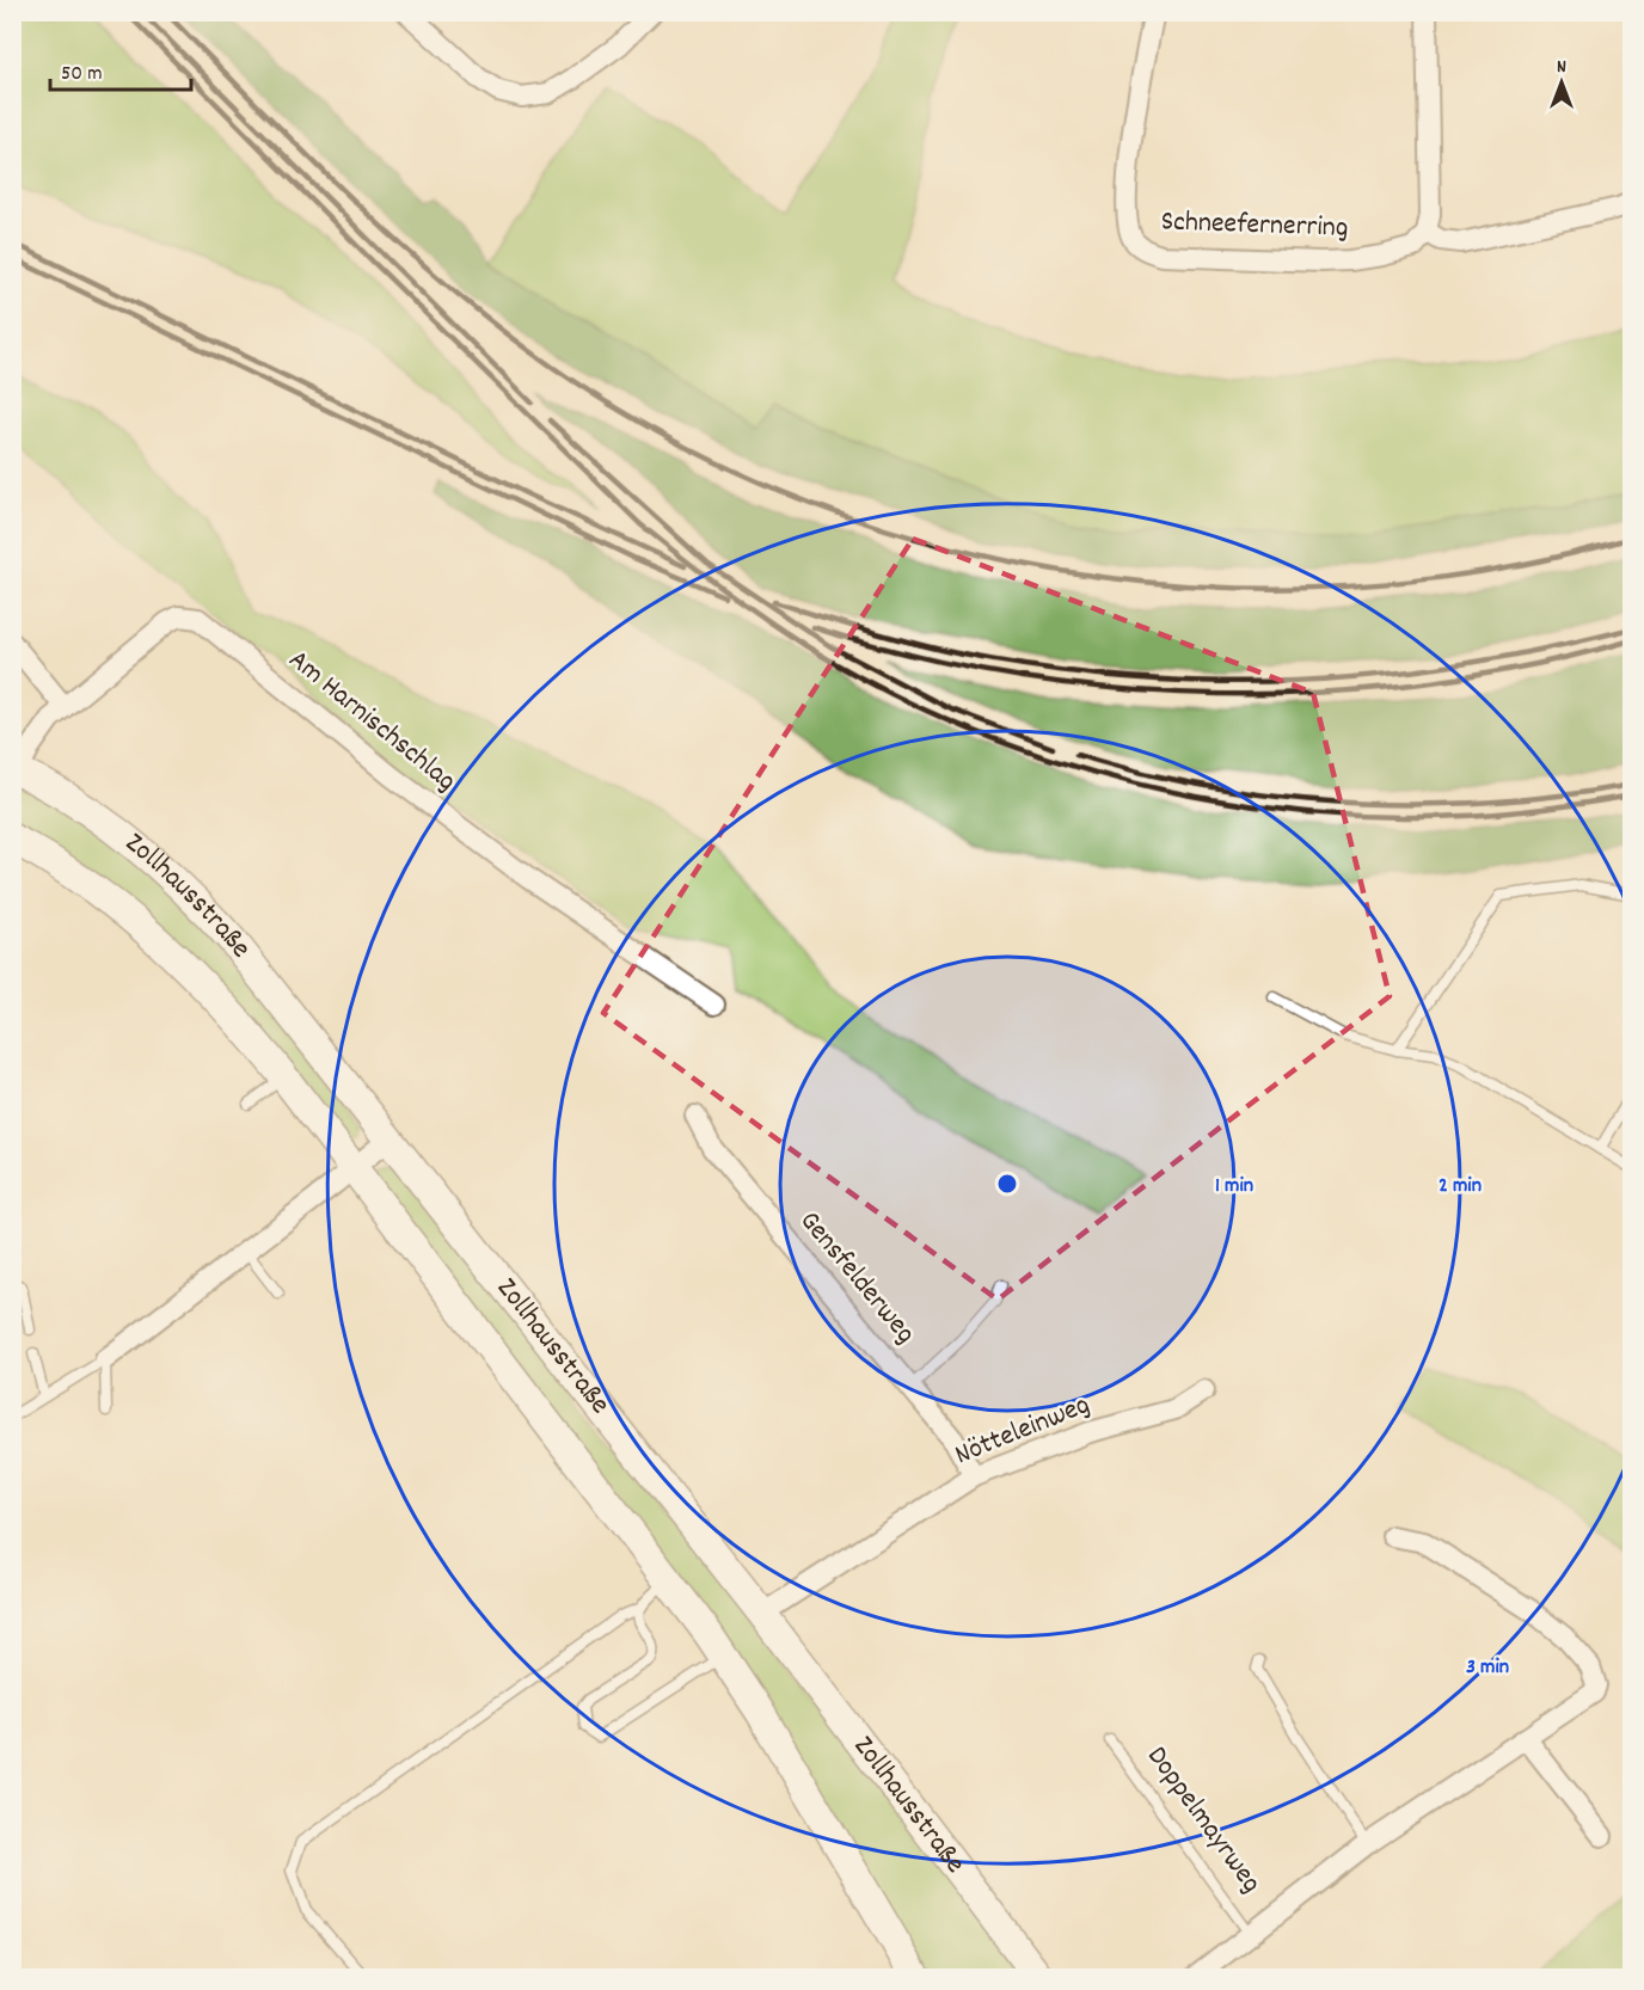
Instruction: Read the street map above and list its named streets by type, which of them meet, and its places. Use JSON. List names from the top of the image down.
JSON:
{
  "streets": {
    "main road": ["Zollhausstraße"],
    "street": [
      "Schneefernerring",
      "Am Harnischschlag",
      "Gensfelderweg",
      "Nötteleinweg",
      "Doppelmayrweg"
    ]
  },
  "crossings": [
    ["Am Harnischschlag", "Zollhausstraße"],
    ["Zollhausstraße", "Nötteleinweg"],
    ["Gensfelderweg", "Nötteleinweg"]
  ],
  "scale_bar": "50 m",
  "north": "top",
  "rings": ["1 min", "2 min", "3 min"]
}
